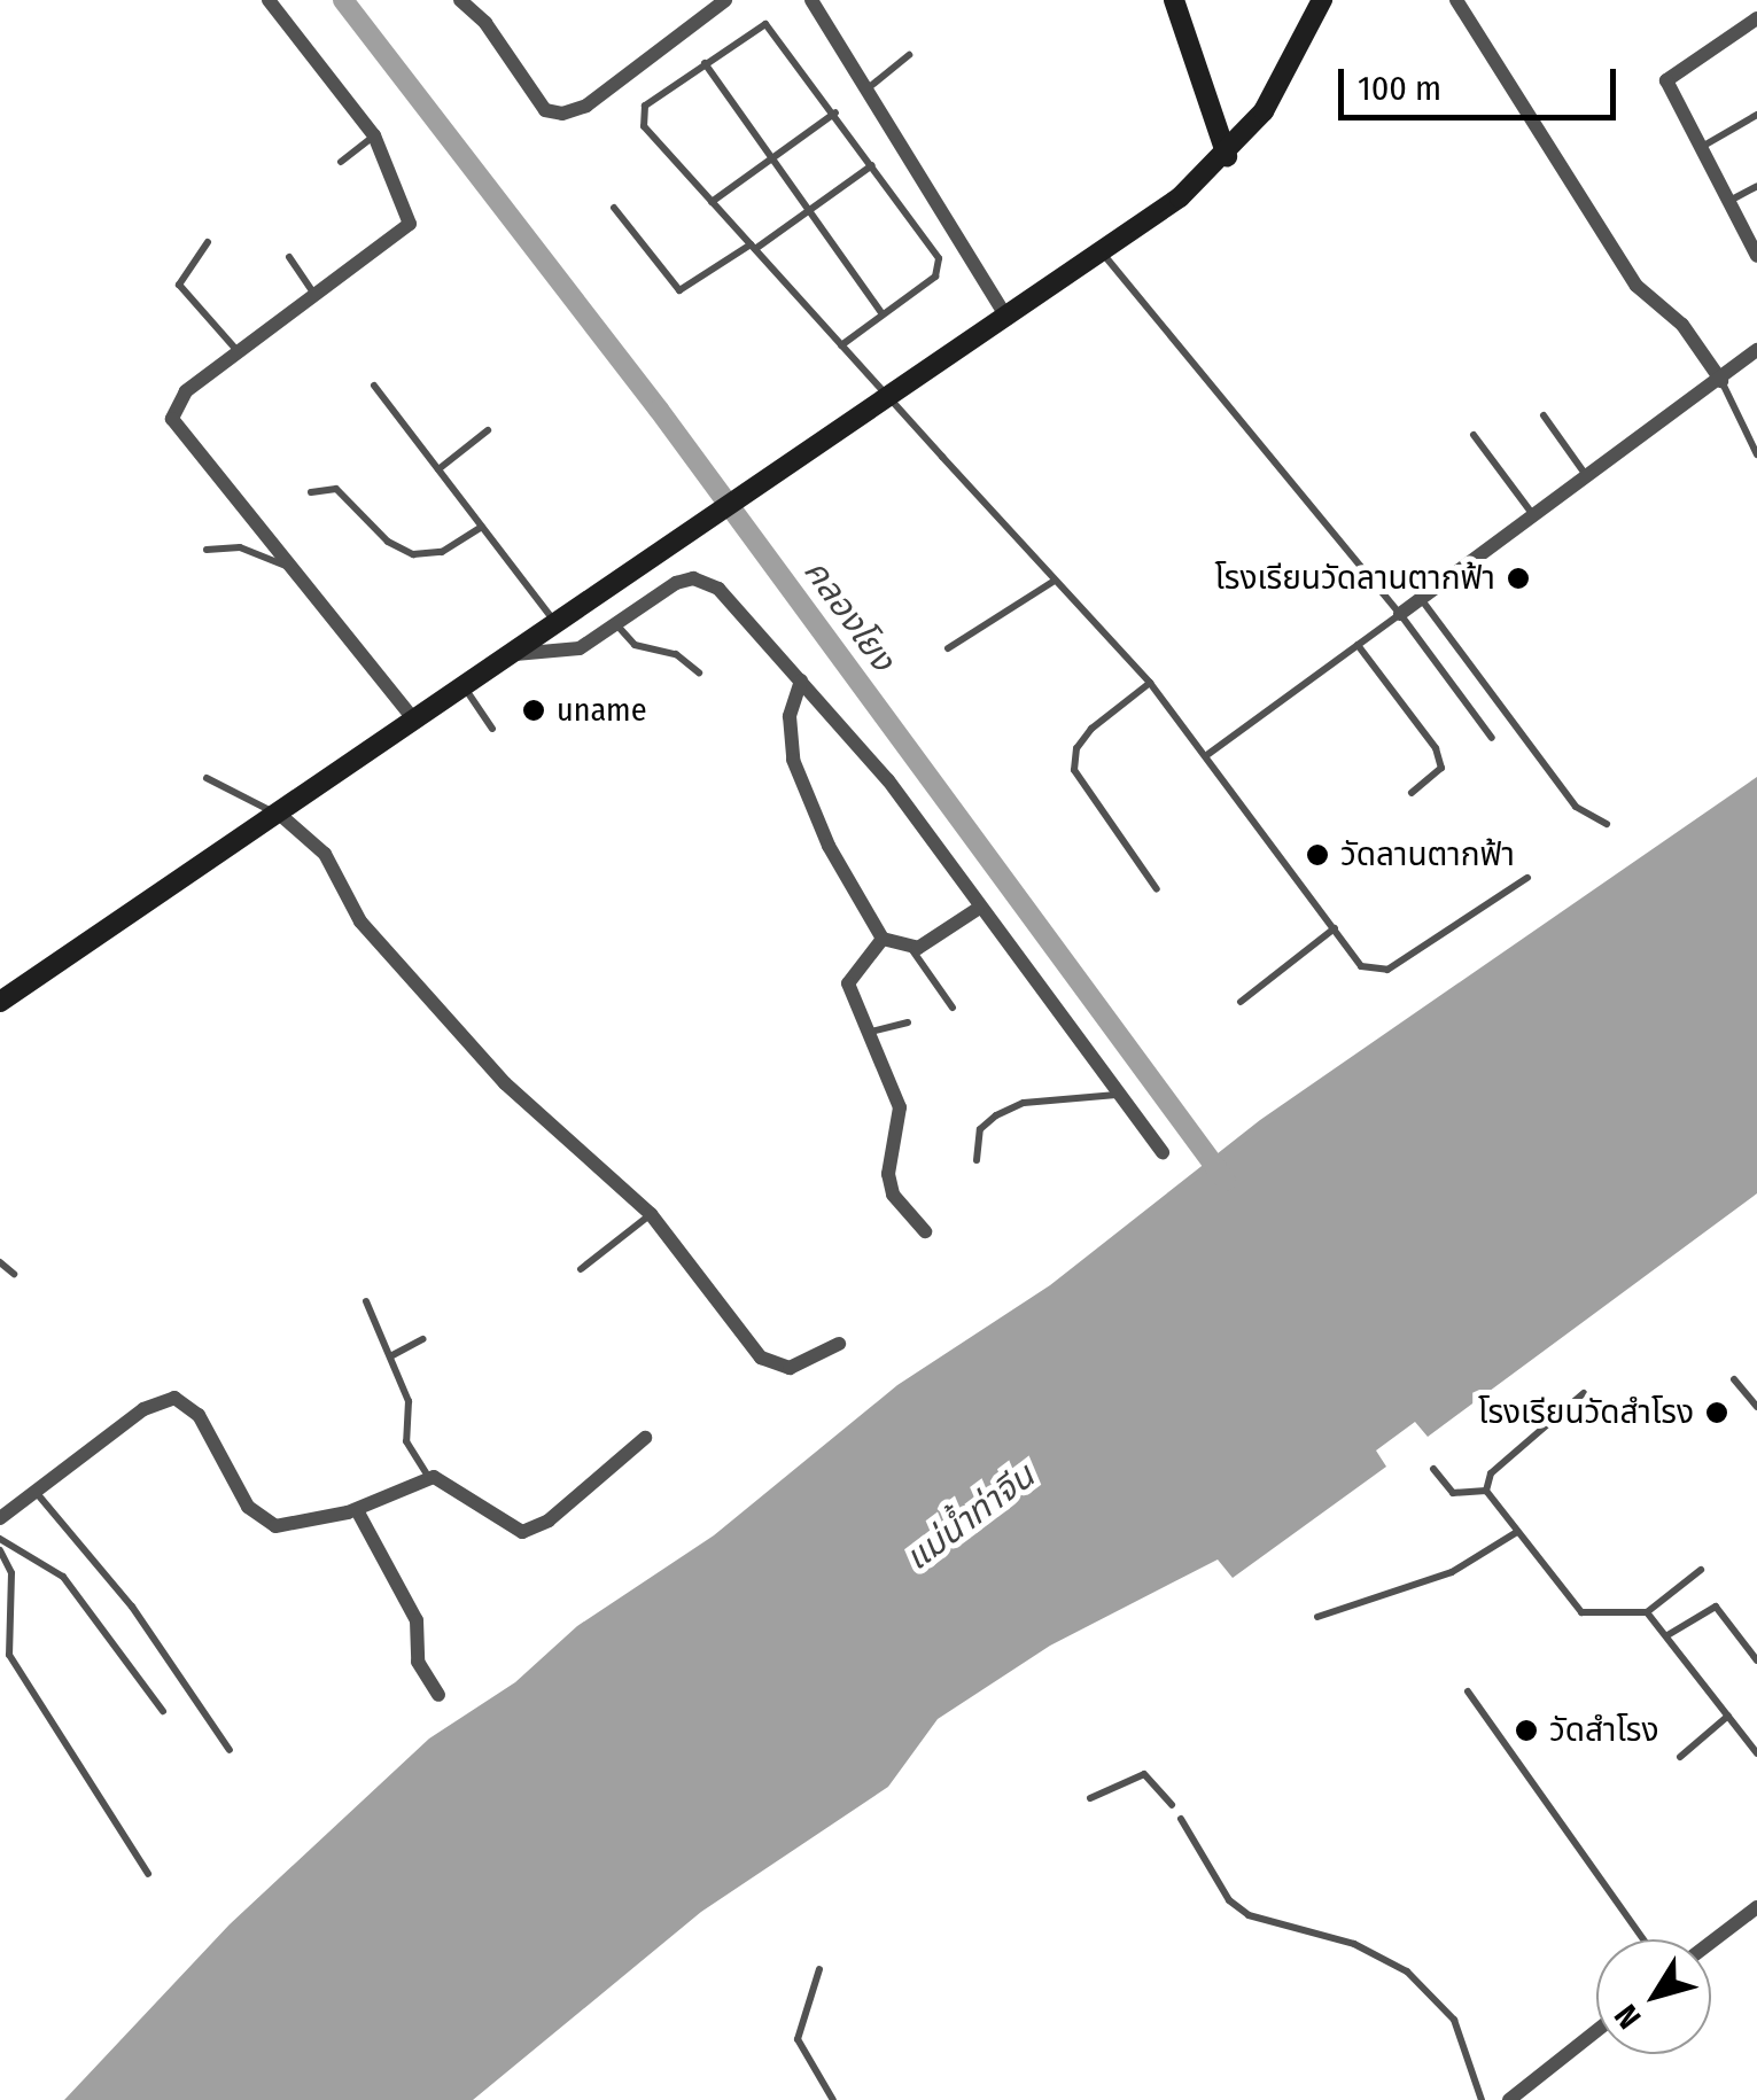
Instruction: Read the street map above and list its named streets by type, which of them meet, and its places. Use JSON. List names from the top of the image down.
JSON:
{
  "water": ["คลองโยง", "แม่น้ำท่าจีน"],
  "places": [
    "โรงเรียนวัดลานตากฟ้า",
    "uname",
    "วัดลานตากฟ้า",
    "โรงเรียนวัดสำโรง",
    "วัดสำโรง"
  ],
  "scale_bar": "100 m",
  "north": "bottom left"
}
